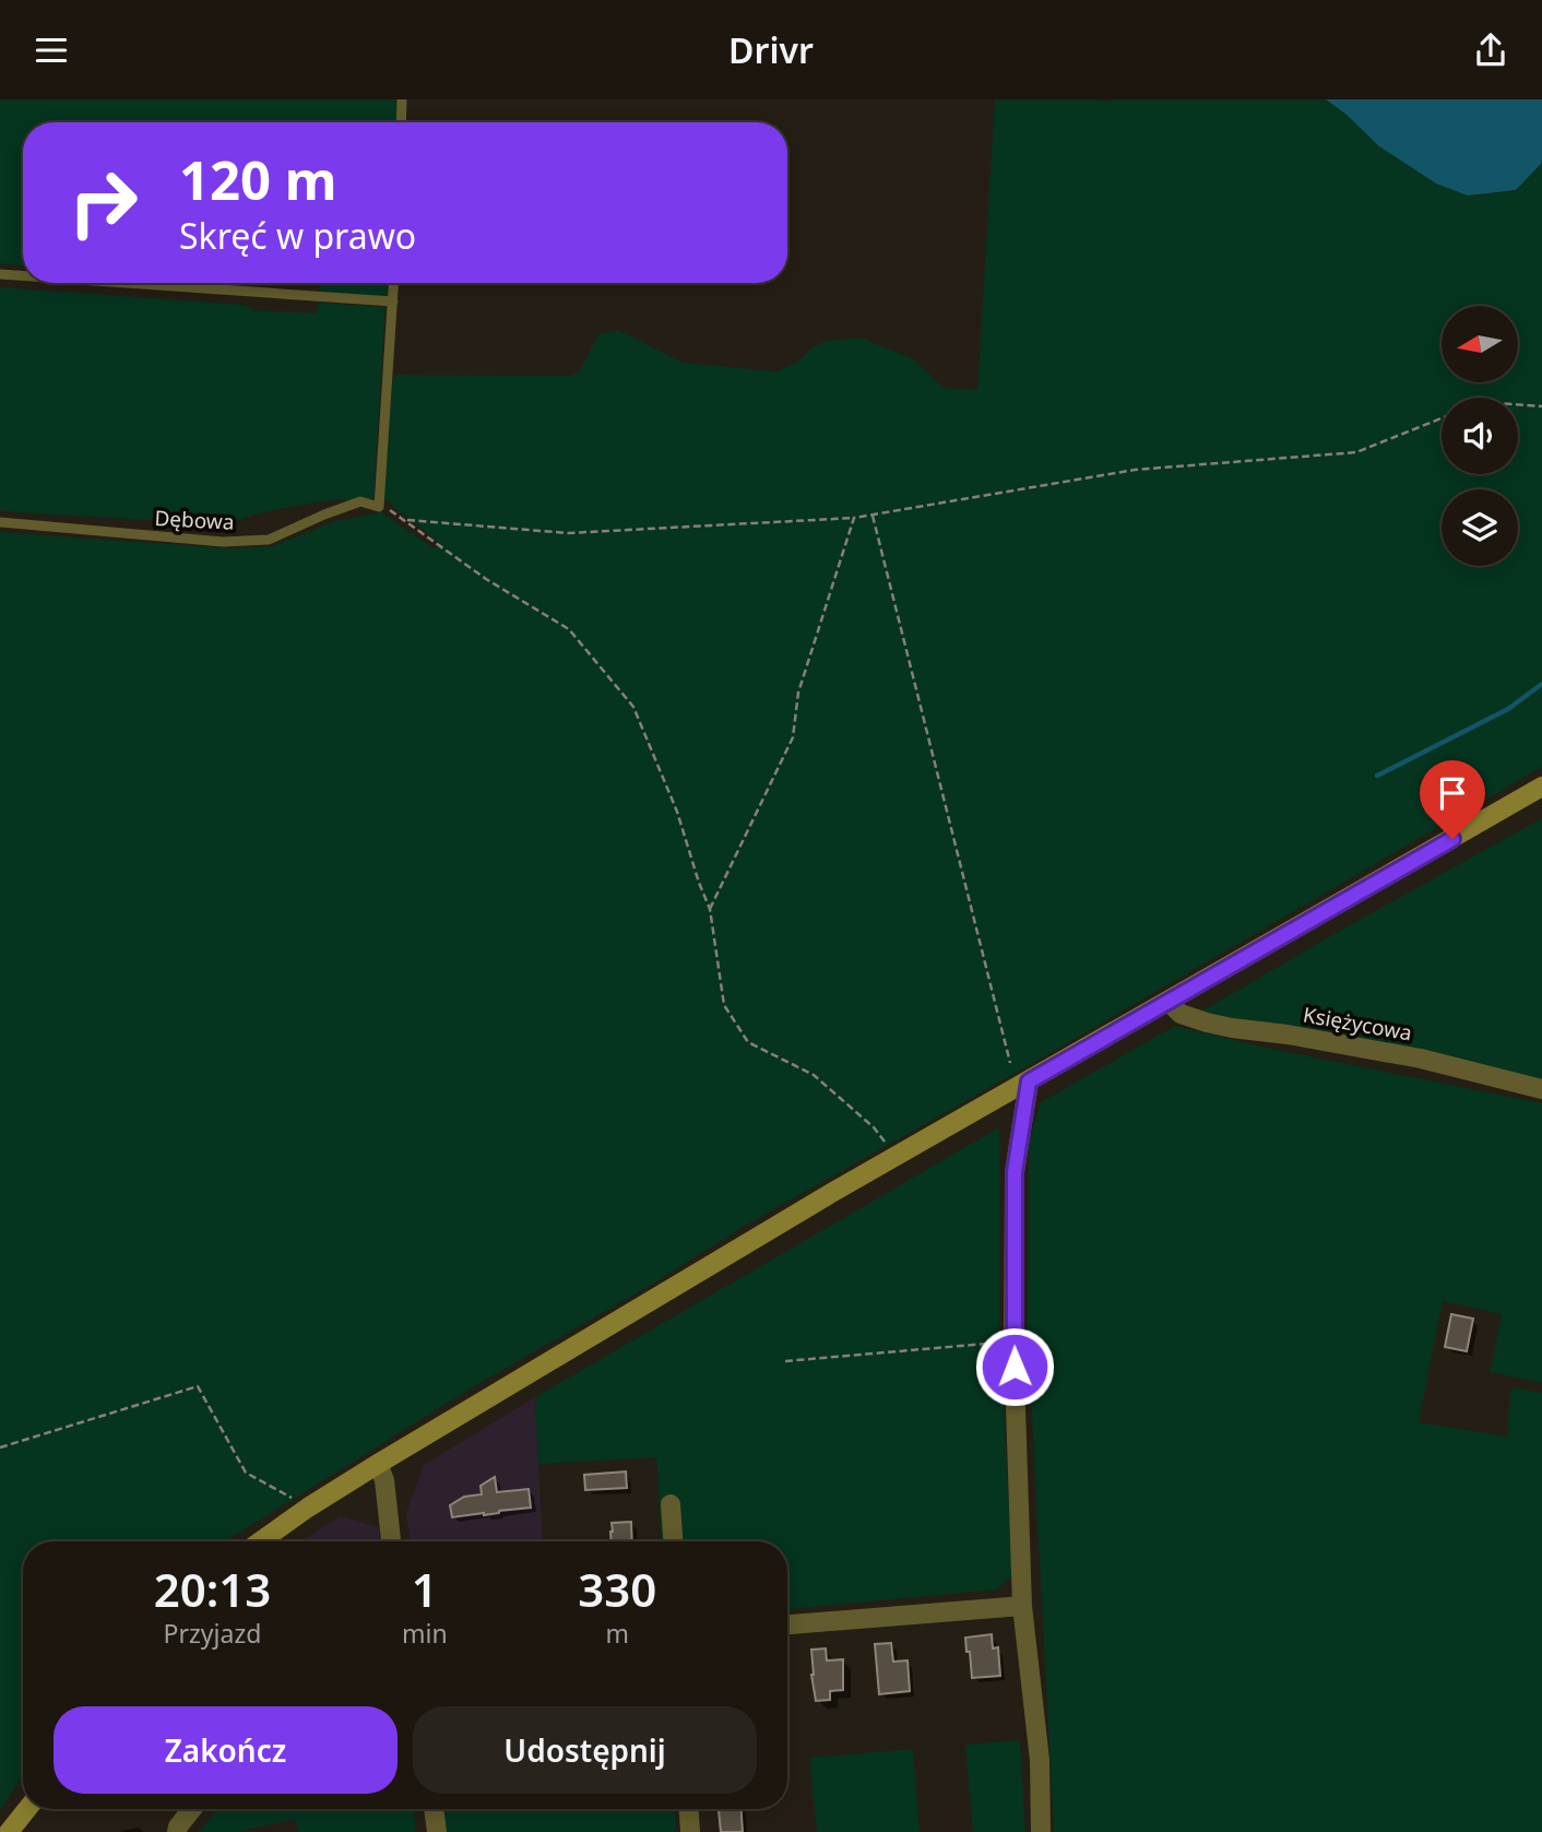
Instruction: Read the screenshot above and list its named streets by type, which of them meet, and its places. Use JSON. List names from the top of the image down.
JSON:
{
  "streets": {
    "street": ["Księżycowa"],
    "lane": ["Dębowa"]
  },
  "north": "left",
  "page": {
    "header": "Drivr",
    "turn": ["120 m", "Skręć w prawo"],
    "eta": [
      "20:13",
      "Przyjazd",
      "1",
      "min",
      "330",
      "m"
    ],
    "buttons": ["Zakończ", "Udostępnij"]
  }
}
